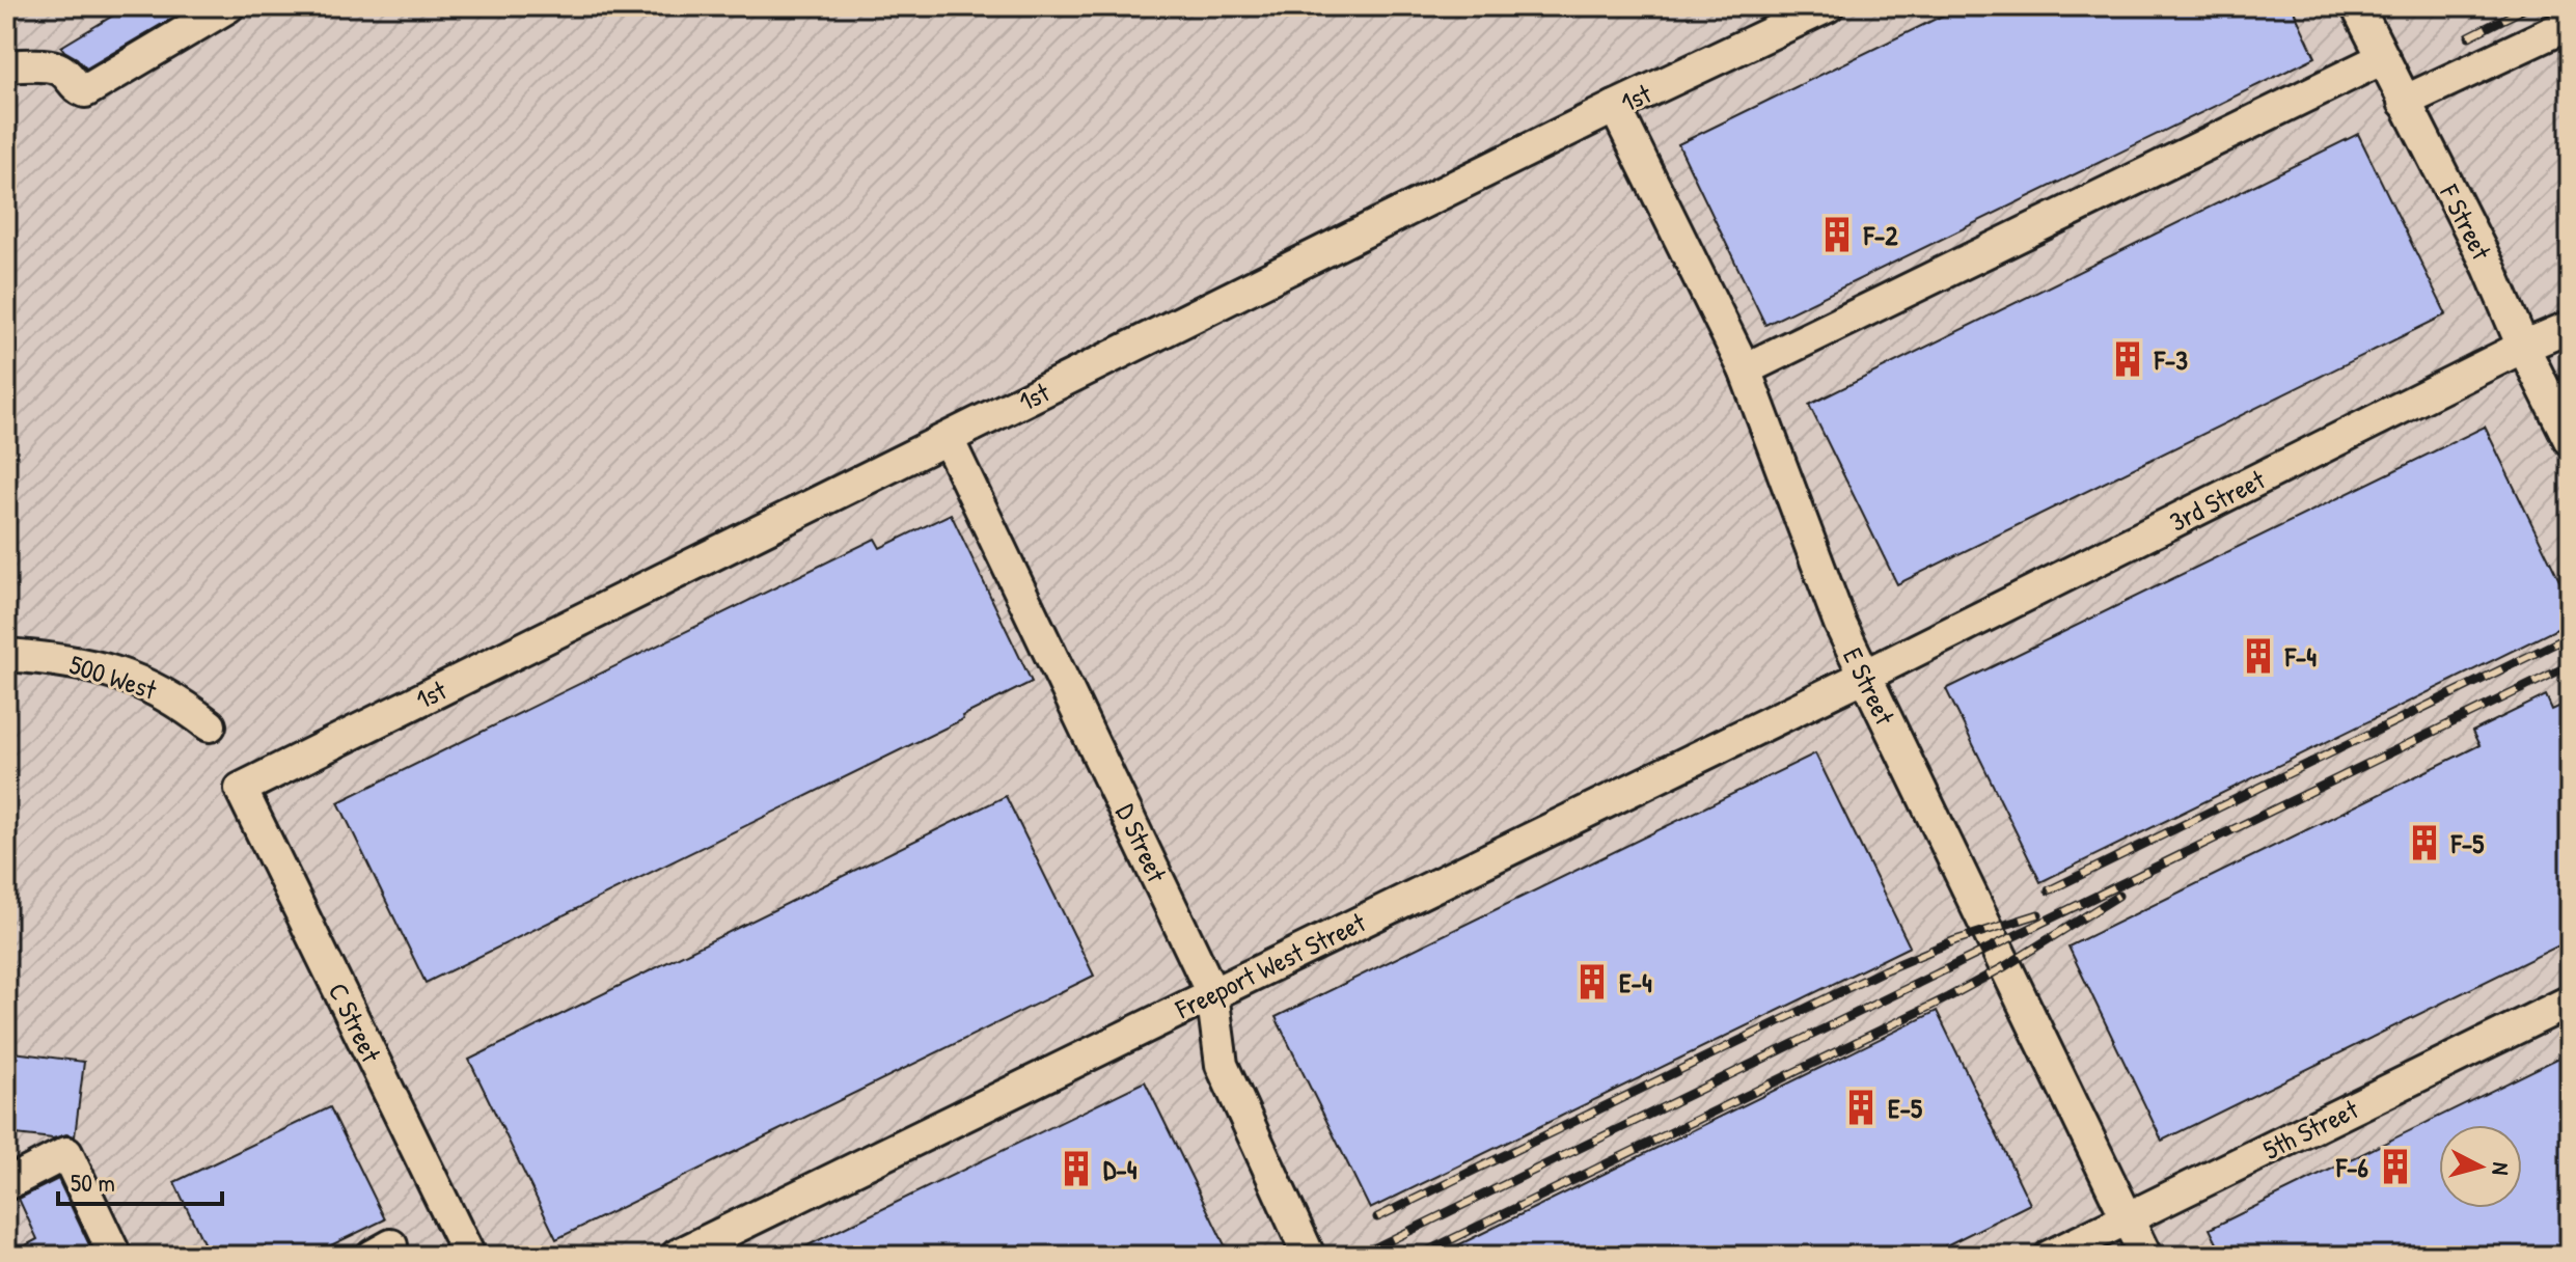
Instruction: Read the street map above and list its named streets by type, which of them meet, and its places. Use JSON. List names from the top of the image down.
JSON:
{
  "streets": {
    "street": [
      "1st",
      "F Street",
      "3rd Street",
      "500 West",
      "E Street",
      "D Street",
      "Freeport West Street",
      "C Street",
      "5th Street"
    ]
  },
  "crossings": [
    ["1st", "E Street"],
    ["1st", "D Street"],
    ["1st", "C Street"],
    ["F Street", "3rd Street"],
    ["3rd Street", "E Street"],
    ["3rd Street", "Freeport West Street"],
    ["E Street", "Freeport West Street"],
    ["E Street", "5th Street"],
    ["D Street", "Freeport West Street"]
  ],
  "places": {
    "building": [
      "F-2",
      "F-3",
      "F-4",
      "F-5",
      "E-4",
      "E-5",
      "F-6",
      "D-4"
    ]
  },
  "scale_bar": "50 m",
  "north": "right"
}
